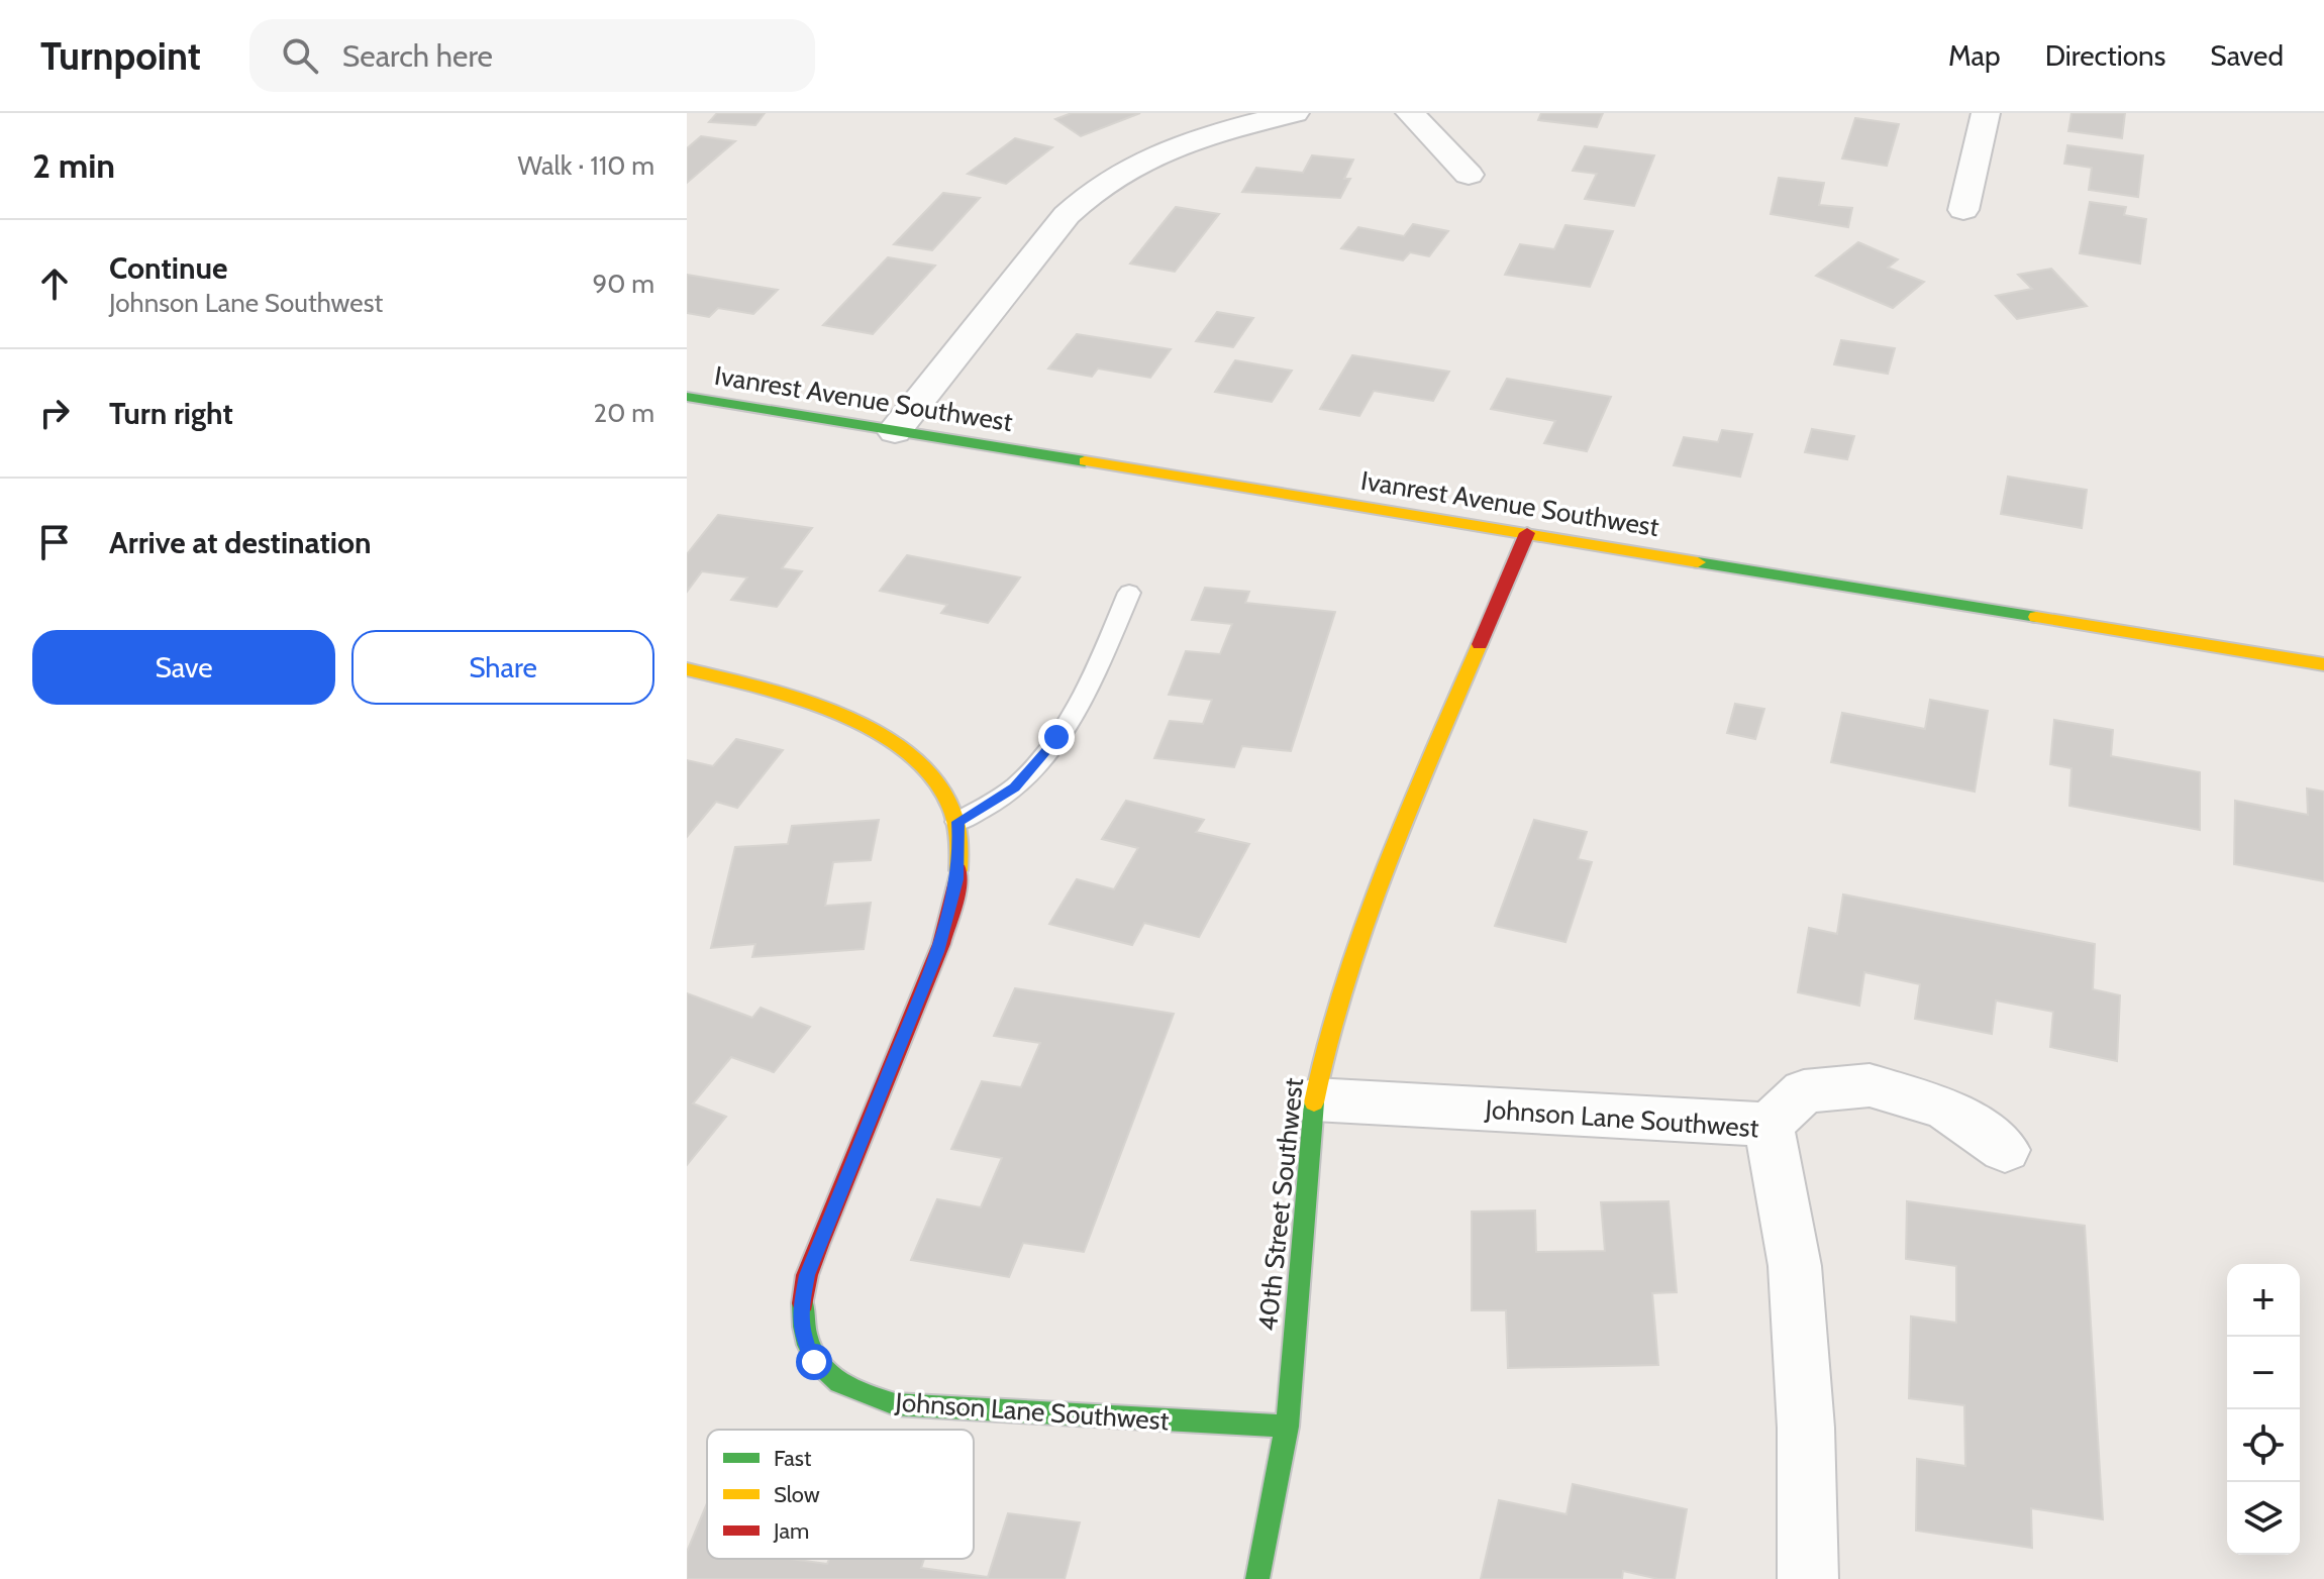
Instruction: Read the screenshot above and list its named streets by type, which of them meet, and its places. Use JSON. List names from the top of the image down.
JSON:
{
  "streets": {
    "street": ["Ivanrest Avenue Southwest", "Johnson Lane Southwest", "40th Street Southwest"]
  },
  "crossings": [
    ["Ivanrest Avenue Southwest", "40th Street Southwest"],
    ["Johnson Lane Southwest", "40th Street Southwest"]
  ],
  "legend": ["Fast", "Slow", "Jam"],
  "page": {
    "header": "Turnpoint",
    "search": "Search here",
    "nav": ["Map", "Directions", "Saved"],
    "heading": ["2 min", "Walk · 110 m"],
    "list": [
      ["Continue", "Johnson Lane Southwest", "90 m"],
      ["Turn right", "20 m"],
      "Arrive at destination"
    ],
    "buttons": ["Save", "Share"],
    "map_buttons": ["+", "−"]
  }
}
